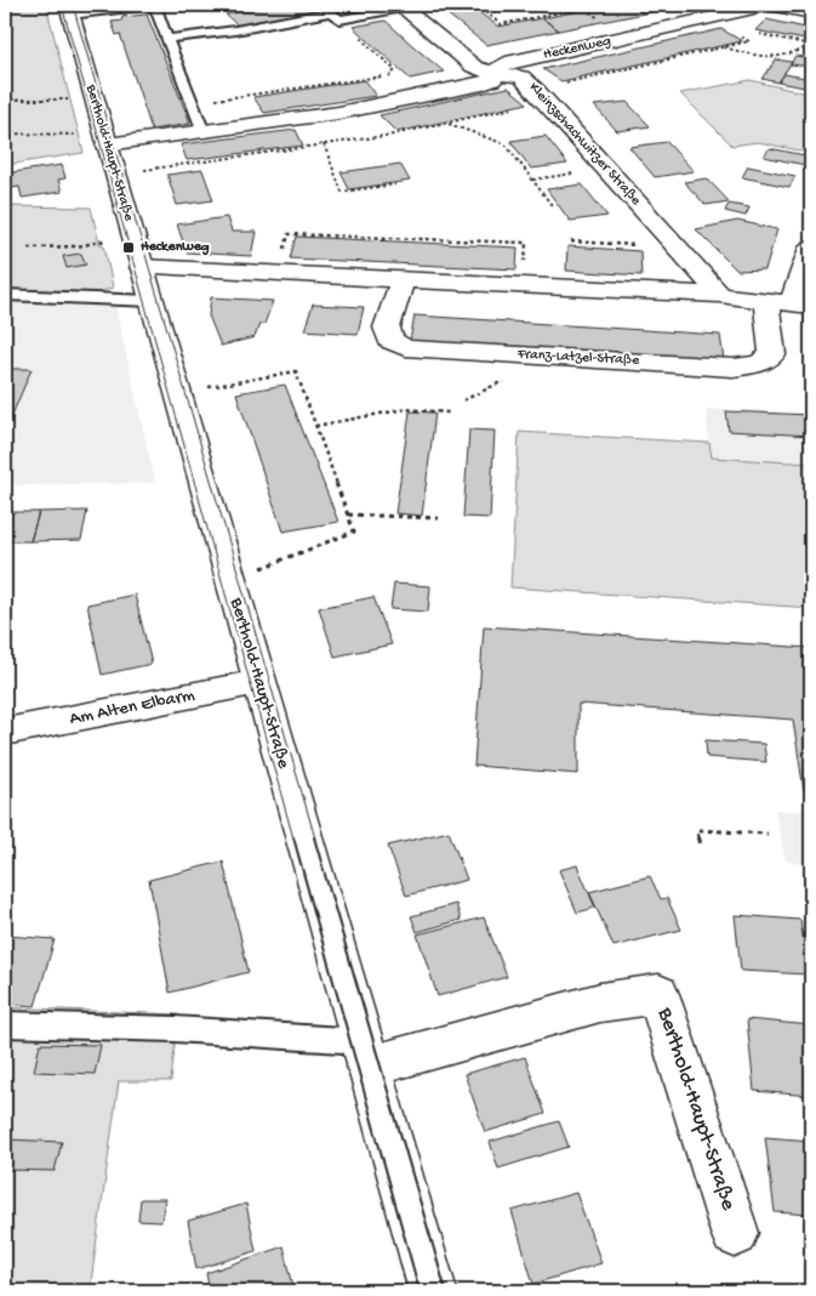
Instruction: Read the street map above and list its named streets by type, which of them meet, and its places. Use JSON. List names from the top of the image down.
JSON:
{
  "streets": {
    "street": [
      "Heckenweg",
      "Kleinzschachwitzer Straße",
      "Berthold-Haupt-Straße",
      "Franz-Latzel-Straße",
      "Am Alten Elbarm"
    ]
  },
  "crossings": [
    ["Heckenweg", "Kleinzschachwitzer Straße"],
    ["Heckenweg", "Berthold-Haupt-Straße"],
    ["Berthold-Haupt-Straße", "Am Alten Elbarm"]
  ],
  "places": {
    "transit": ["Heckenweg"]
  }
}
